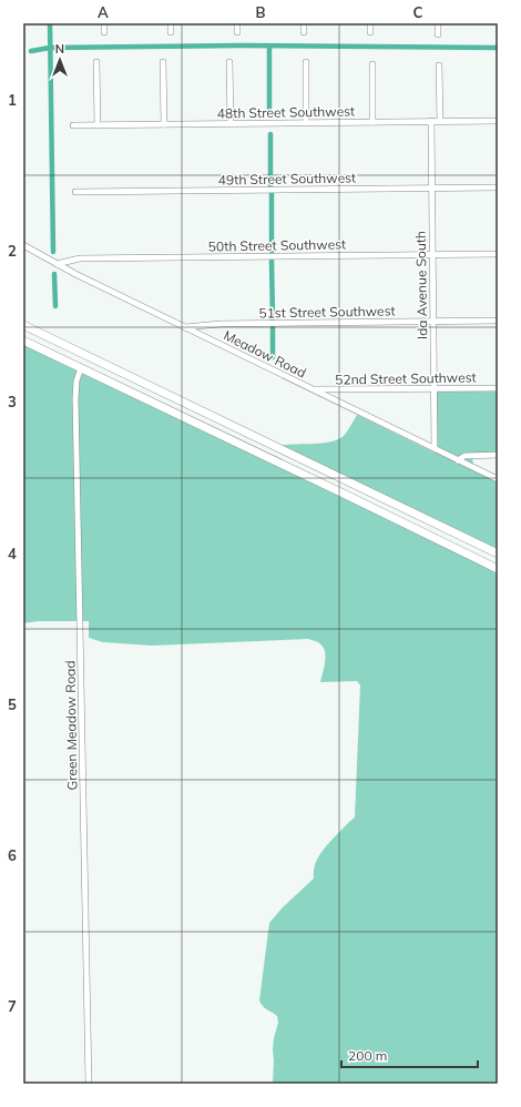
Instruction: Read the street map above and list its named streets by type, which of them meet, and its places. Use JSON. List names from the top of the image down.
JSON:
{
  "streets": {
    "street": [
      "48th Street Southwest",
      "49th Street Southwest",
      "50th Street Southwest",
      "Ida Avenue South",
      "51st Street Southwest",
      "Meadow Road",
      "52nd Street Southwest",
      "Green Meadow Road"
    ]
  },
  "crossings": [
    ["48th Street Southwest", "Ida Avenue South"],
    ["49th Street Southwest", "Ida Avenue South"],
    ["50th Street Southwest", "Ida Avenue South"],
    ["50th Street Southwest", "Meadow Road"],
    ["Ida Avenue South", "51st Street Southwest"],
    ["Ida Avenue South", "Meadow Road"],
    ["Ida Avenue South", "52nd Street Southwest"],
    ["51st Street Southwest", "Meadow Road"],
    ["Meadow Road", "52nd Street Southwest"]
  ],
  "scale_bar": "200 m",
  "north": "top",
  "grid": {
    "columns": ["A", "B", "C"],
    "rows": [
      "1",
      "2",
      "3",
      "4",
      "5",
      "6",
      "7"
    ]
  }
}
